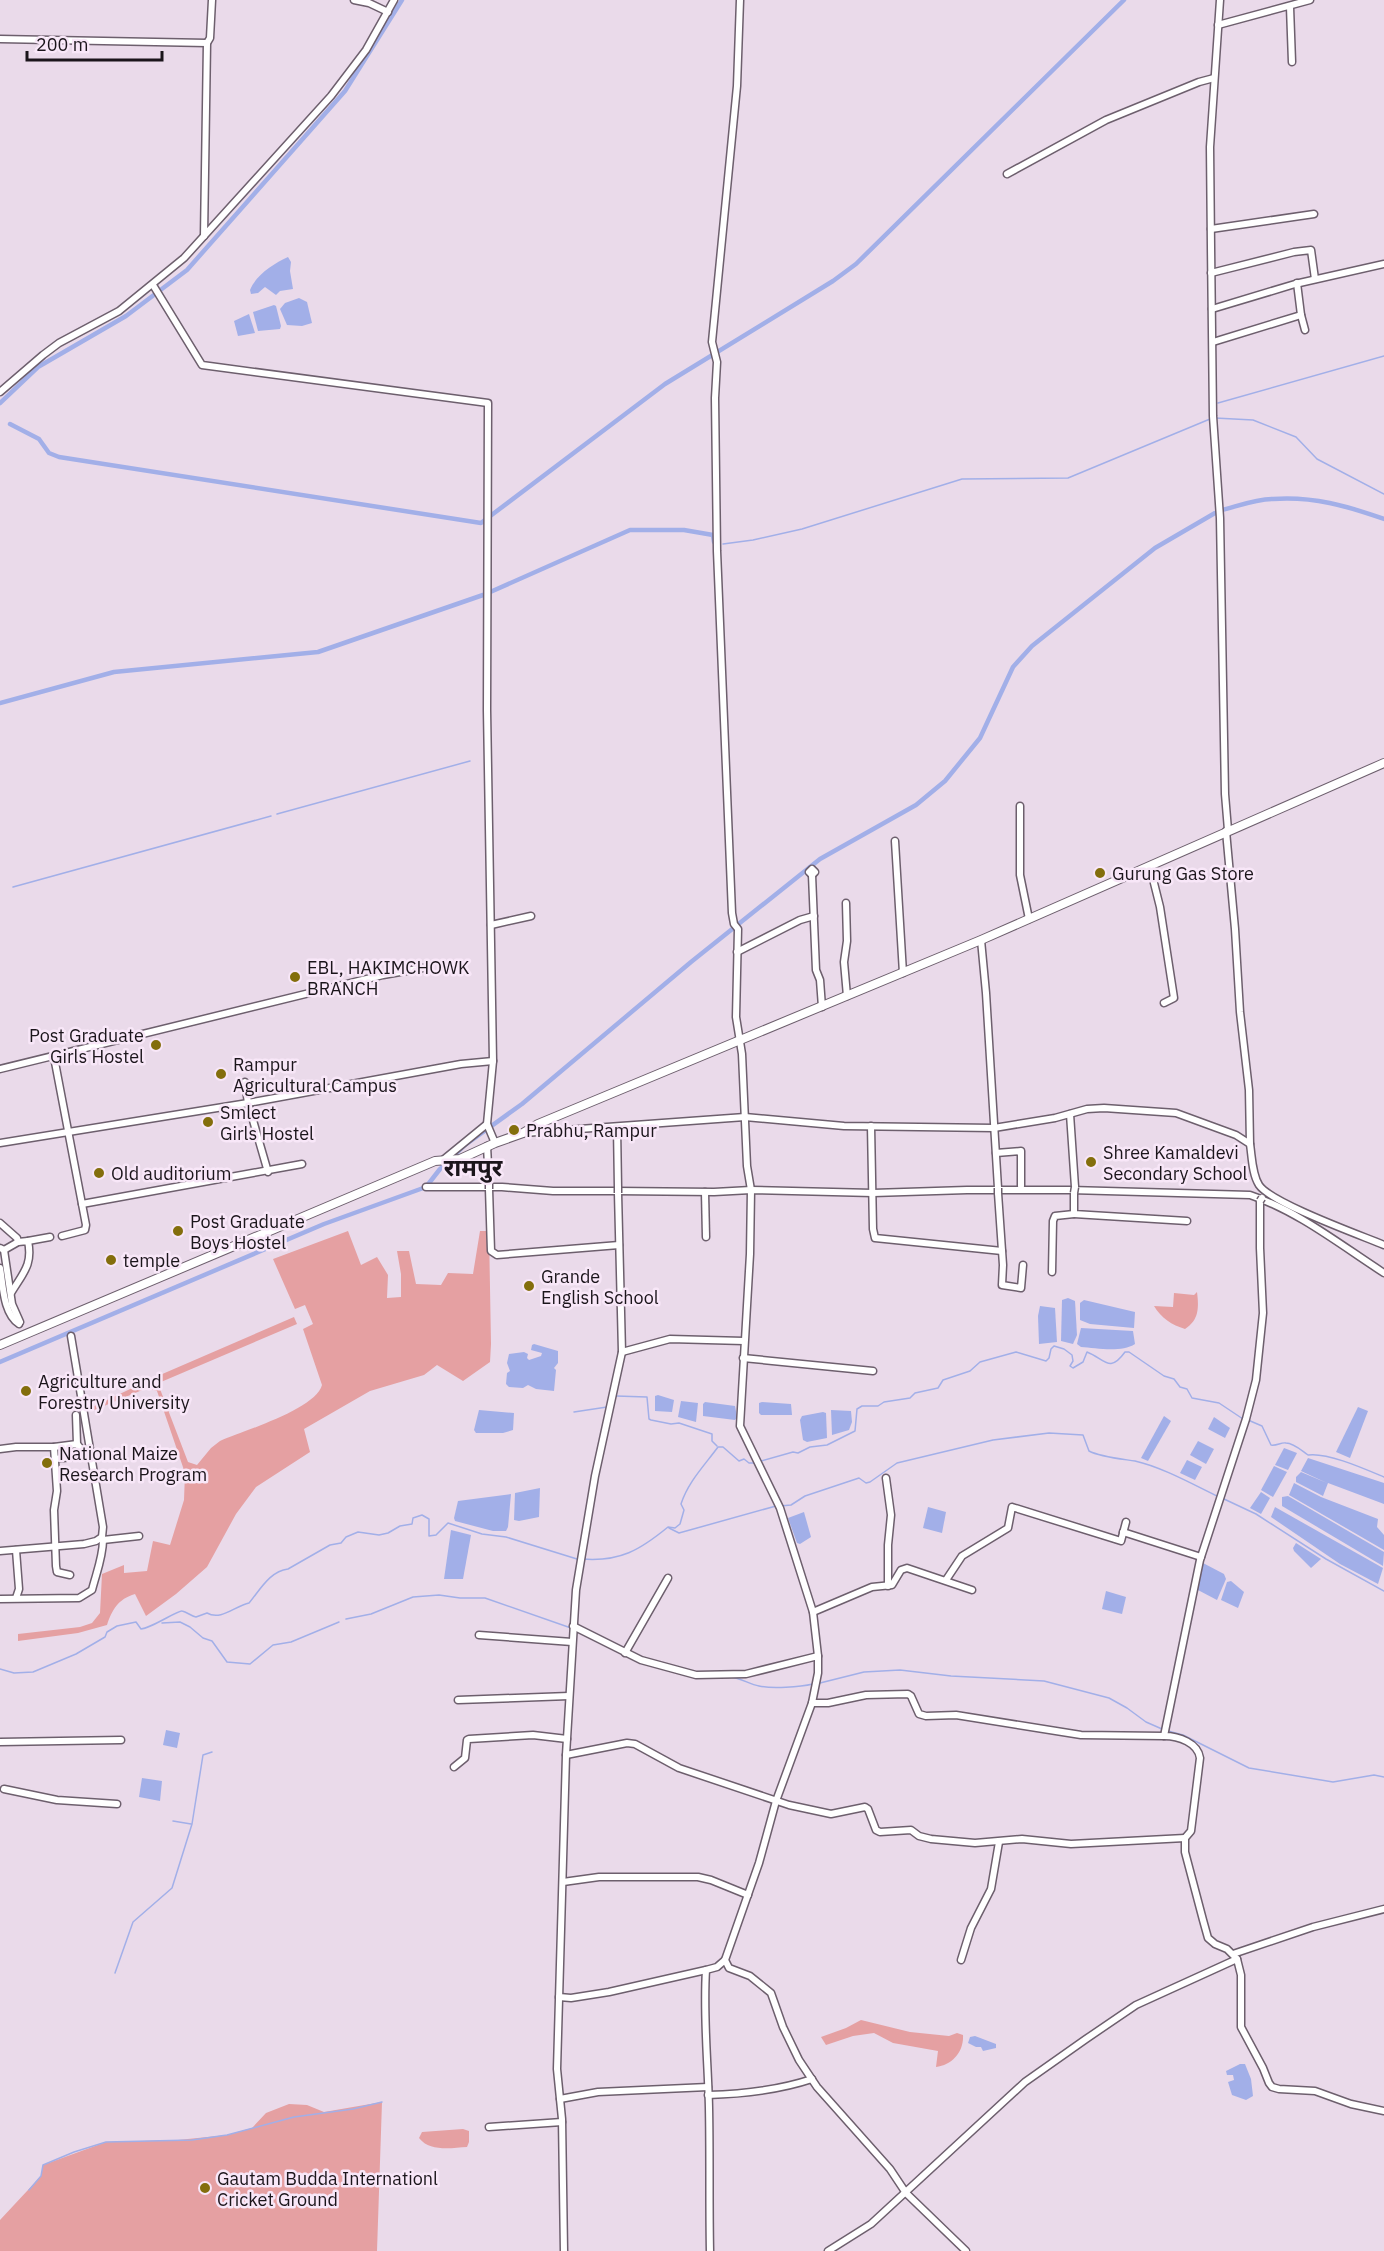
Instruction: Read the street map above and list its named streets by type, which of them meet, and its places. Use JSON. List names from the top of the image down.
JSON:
{
  "districts": ["रामपुर"],
  "places": [
    "Gurung Gas Store",
    "EBL, HAKIMCHOWK BRANCH",
    "Post Graduate Girls Hostel",
    "Rampur Agricultural Campus",
    "Smlect Girls Hostel",
    "Prabhu, Rampur",
    "Shree Kamaldevi Secondary School",
    "Old auditorium",
    "Post Graduate Boys Hostel",
    "temple",
    "Grande English School",
    "Agriculture and Forestry University",
    "National Maize Research Program",
    "Gautam Budda Internationl Cricket Ground"
  ],
  "scale_bar": "200 m"
}
